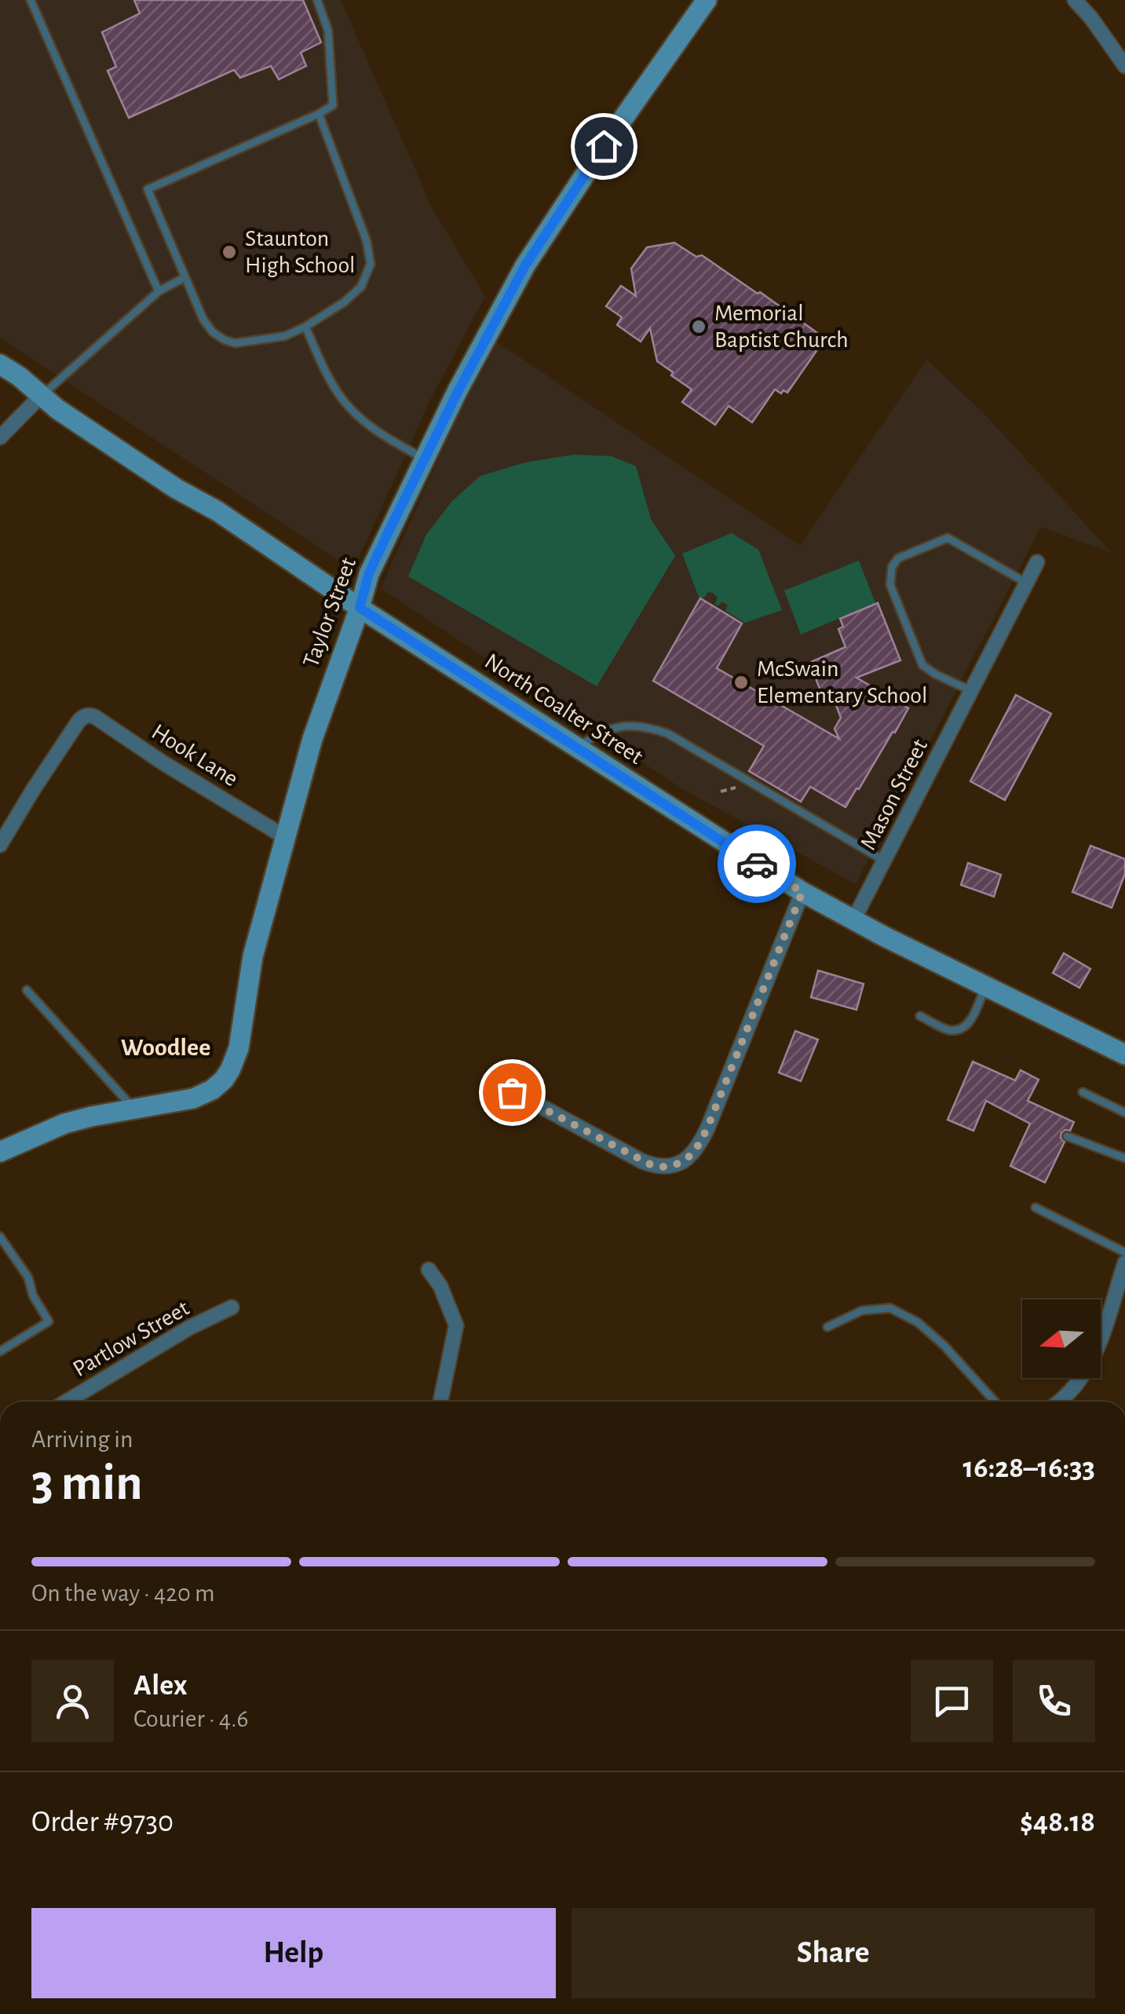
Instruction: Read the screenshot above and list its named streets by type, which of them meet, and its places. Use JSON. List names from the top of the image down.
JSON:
{
  "streets": {
    "street": [
      "Taylor Street",
      "North Coalter Street",
      "Hook Lane",
      "Mason Street",
      "Partlow Street"
    ]
  },
  "crossings": [
    ["Taylor Street", "North Coalter Street"],
    ["Taylor Street", "Hook Lane"],
    ["North Coalter Street", "Mason Street"]
  ],
  "districts": ["Woodlee"],
  "places": ["Staunton High School", "Memorial Baptist Church", "McSwain Elementary School"],
  "north": "left",
  "page": {
    "heading": ["3 min", "Arriving in", "16:28–16:33"],
    "panel": [
      "Alex",
      "Courier · 4.6",
      "Order #9730",
      "$48.18"
    ],
    "bar": "On the way · 420 m",
    "buttons": ["Help", "Share"]
  }
}
